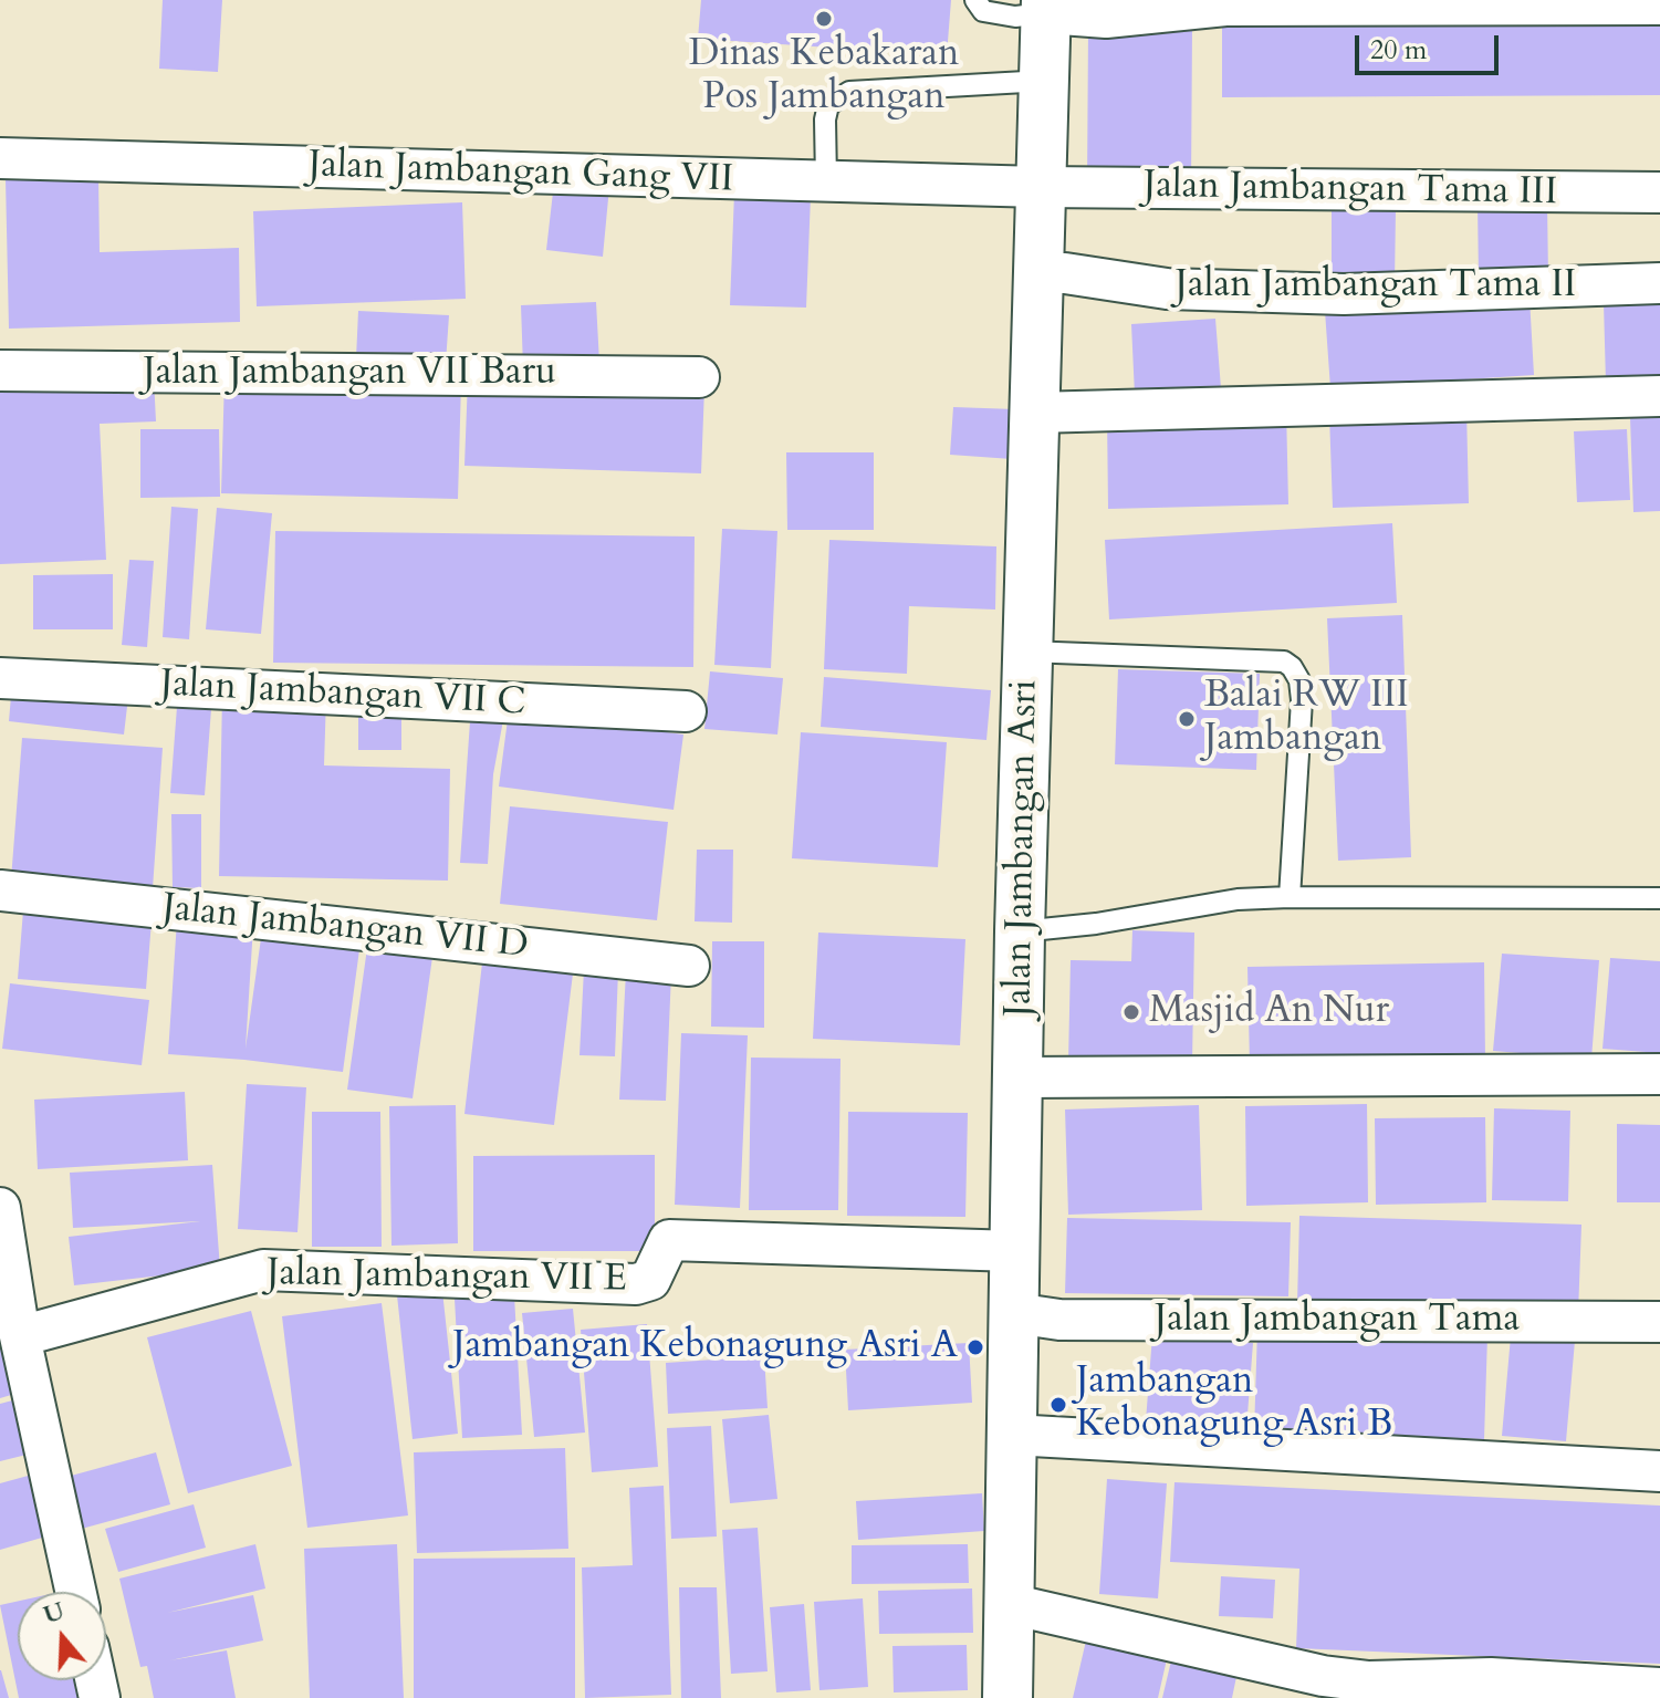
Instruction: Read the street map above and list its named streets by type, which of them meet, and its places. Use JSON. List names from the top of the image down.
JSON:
{
  "streets": {
    "street": [
      "Jalan Jambangan Gang VII",
      "Jalan Jambangan Tama III",
      "Jalan Jambangan Tama II",
      "Jalan Jambangan VII Baru",
      "Jalan Jambangan VII C",
      "Jalan Jambangan Asri",
      "Jalan Jambangan VII D",
      "Jalan Jambangan VII E",
      "Jalan Jambangan Tama"
    ]
  },
  "crossings": [
    ["Jalan Jambangan Gang VII", "Jalan Jambangan Tama III"],
    ["Jalan Jambangan Gang VII", "Jalan Jambangan Asri"],
    ["Jalan Jambangan Tama III", "Jalan Jambangan Asri"],
    ["Jalan Jambangan Tama II", "Jalan Jambangan Asri"],
    ["Jalan Jambangan Asri", "Jalan Jambangan VII E"],
    ["Jalan Jambangan Asri", "Jalan Jambangan Tama"]
  ],
  "places": [
    "Dinas Kebakaran Pos Jambangan",
    "Balai RW III Jambangan",
    "Masjid An Nur",
    "Jambangan Kebonagung Asri A",
    "Jambangan Kebonagung Asri B"
  ],
  "scale_bar": "20 m",
  "north": "top"
}
